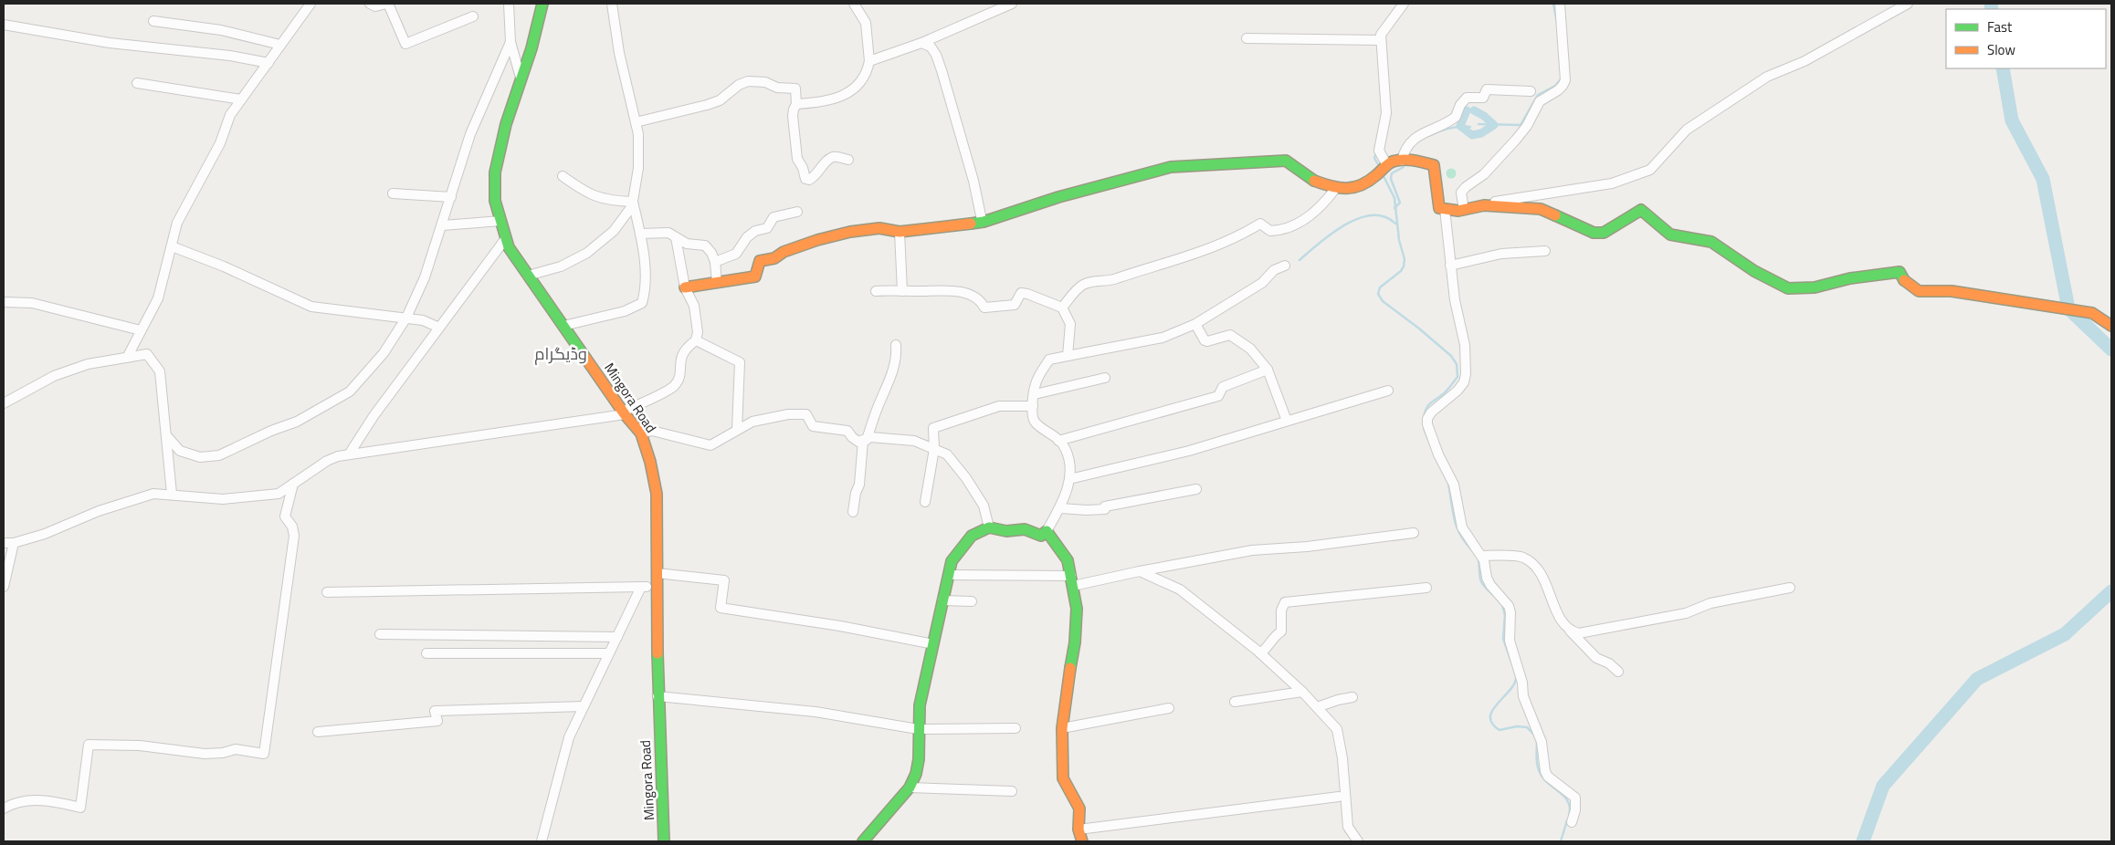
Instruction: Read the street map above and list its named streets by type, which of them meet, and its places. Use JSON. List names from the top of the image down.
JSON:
{
  "streets": {
    "main road": ["Mingora Road"]
  },
  "districts": ["وڈیگرام"],
  "legend": ["Fast", "Slow"]
}
